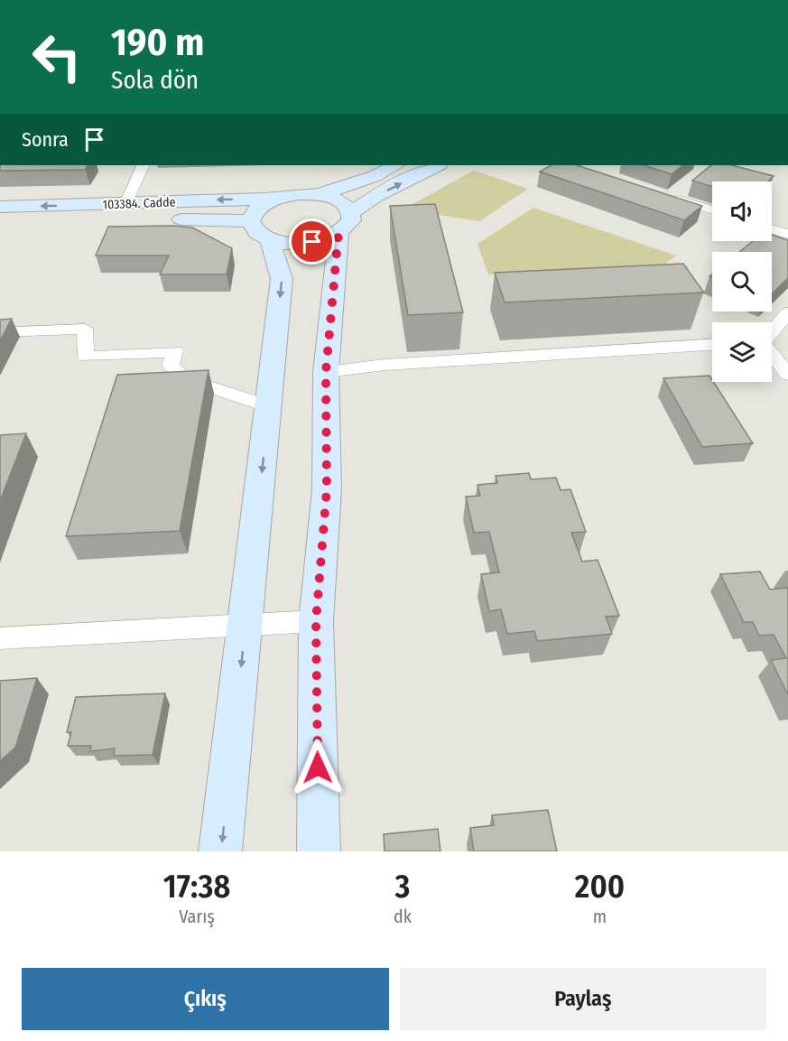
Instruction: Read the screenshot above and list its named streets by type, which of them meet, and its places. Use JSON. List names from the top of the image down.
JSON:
{
  "streets": {
    "street": ["103384. Cadde"]
  },
  "page": {
    "turn": ["190 m", "Sola dön"],
    "then": "Sonra",
    "eta": [
      "17:38",
      "Varış",
      "3",
      "dk",
      "200",
      "m"
    ],
    "buttons": ["Çıkış", "Paylaş"]
  }
}
